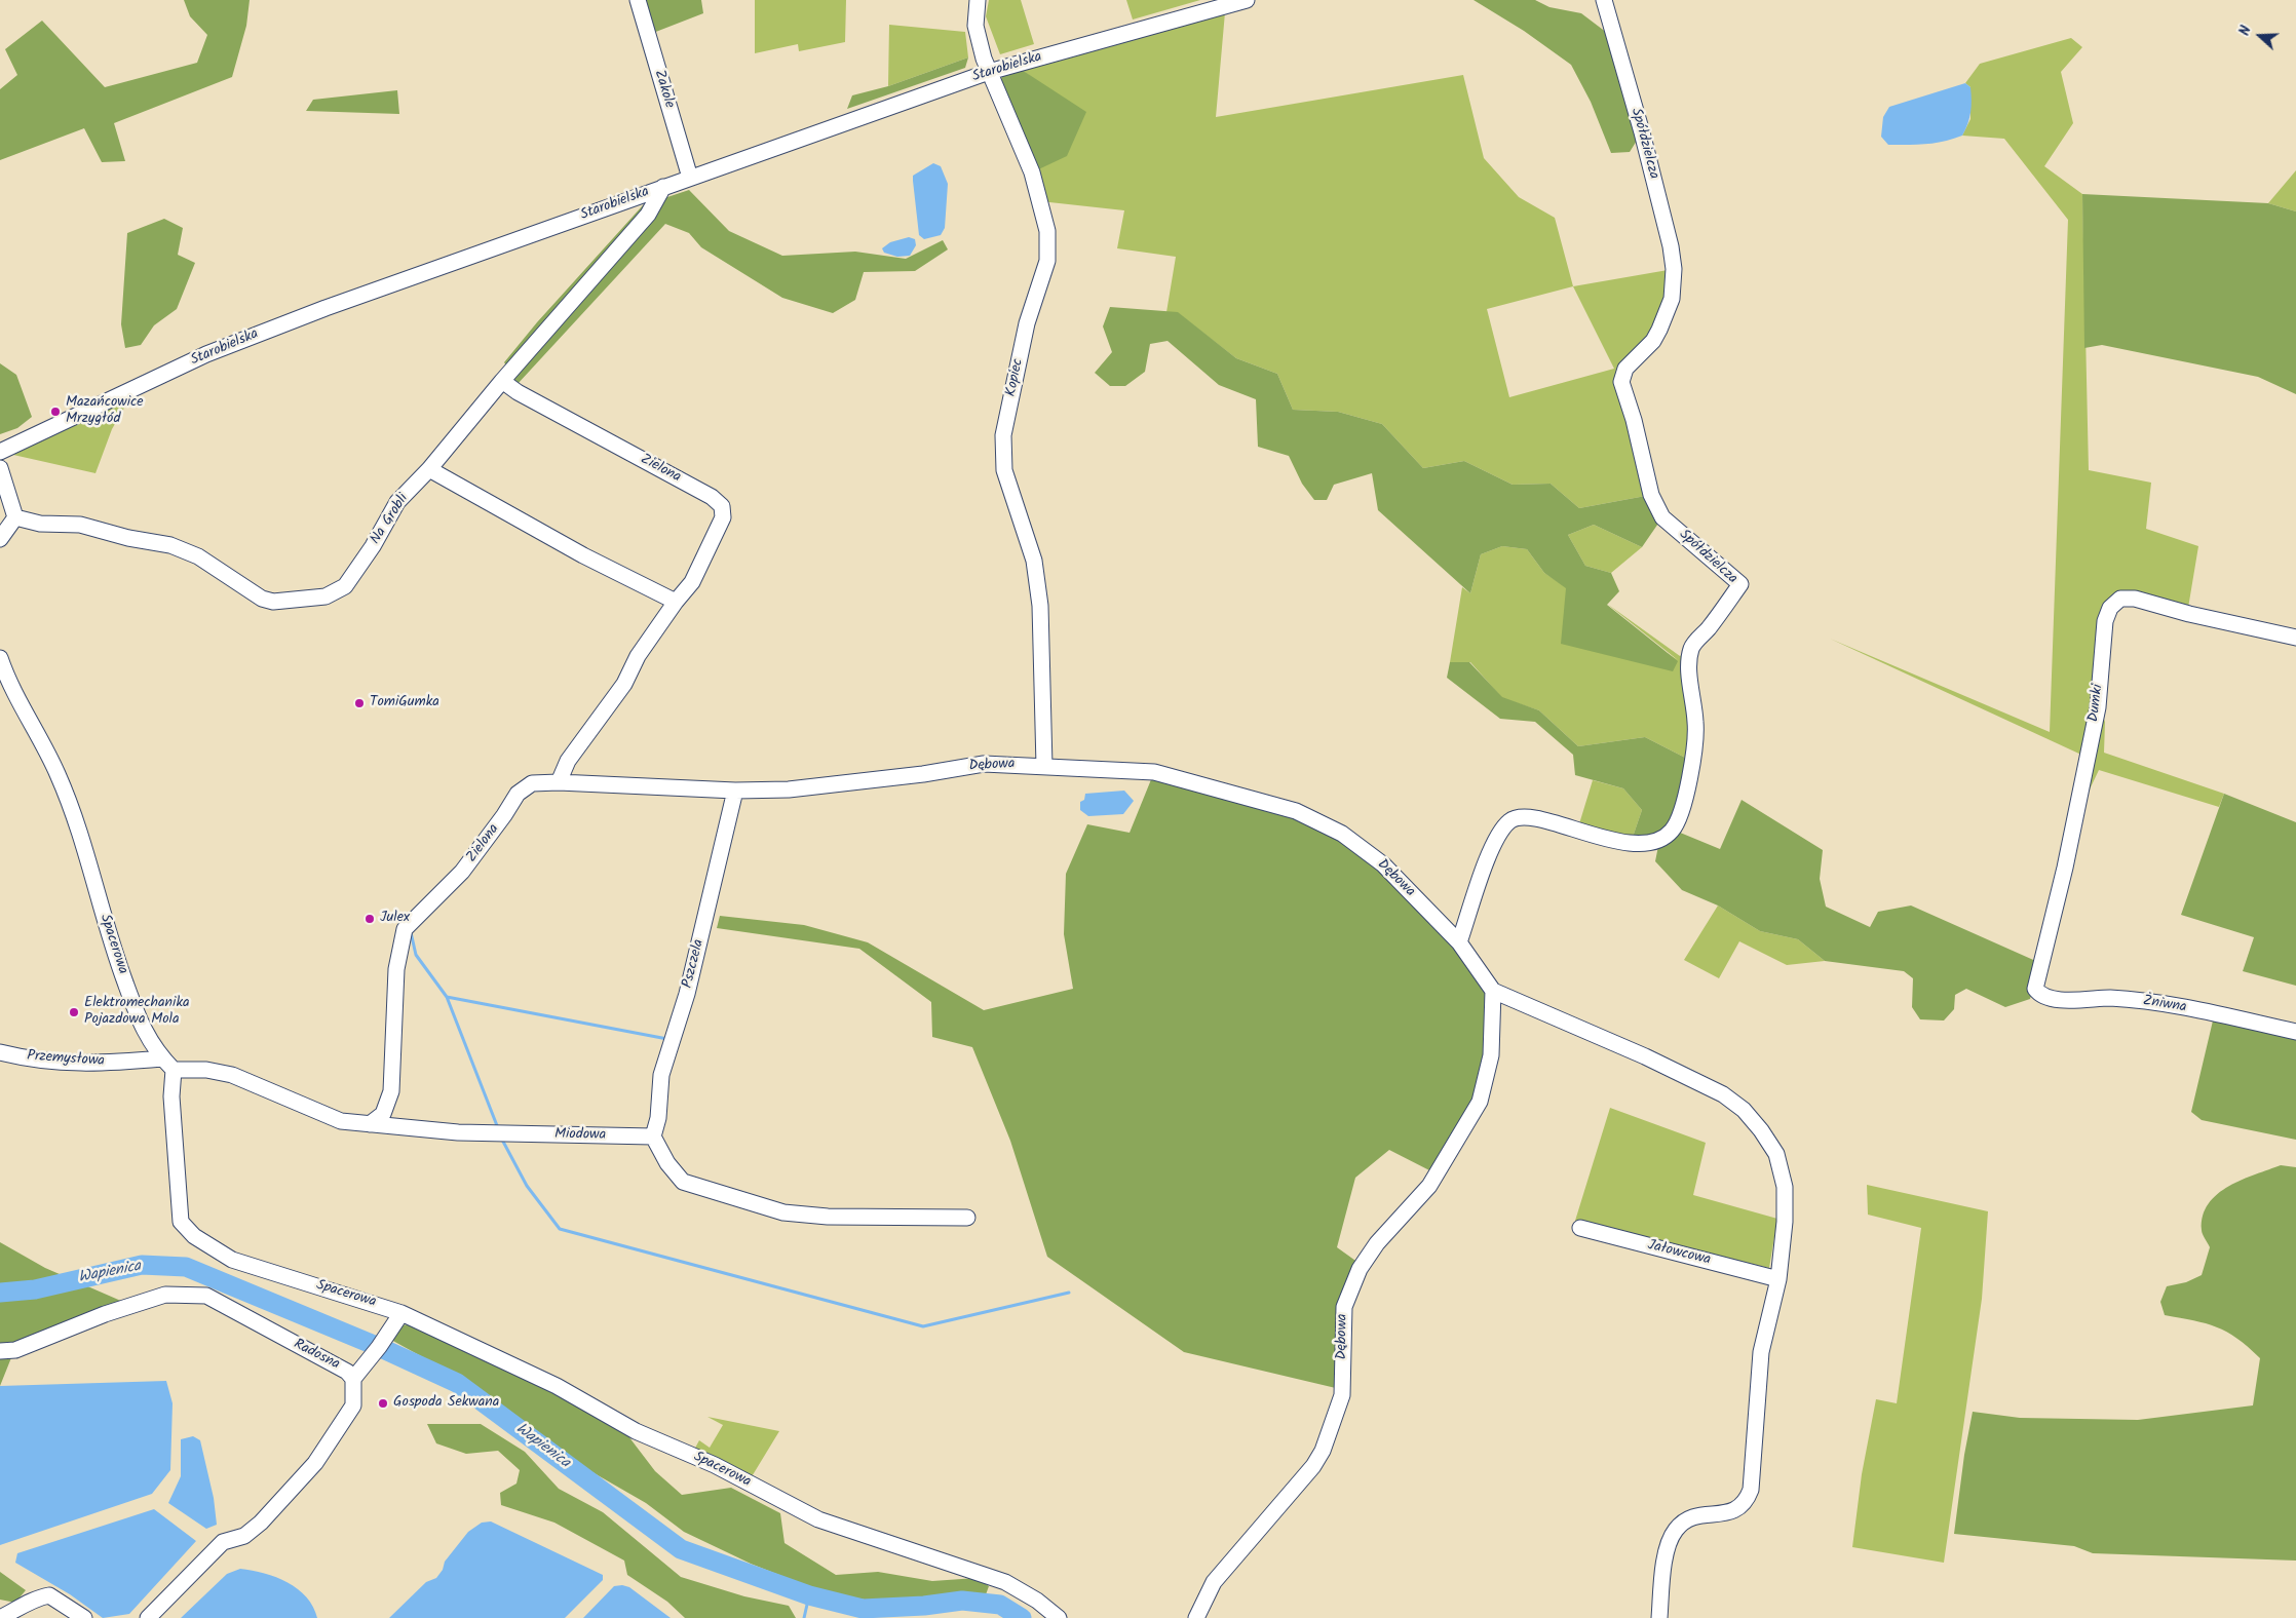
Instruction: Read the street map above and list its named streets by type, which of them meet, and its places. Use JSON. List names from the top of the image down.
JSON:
{
  "streets": {
    "street": [
      "Starobielska",
      "Zakole",
      "Spółdzielcza",
      "Kopiec",
      "Zielona",
      "Na Grobli",
      "Dumki",
      "Dębowa",
      "Spacerowa",
      "Pszczela",
      "Żniwna",
      "Przemysłowa",
      "Miodowa",
      "Jałowcowa",
      "Radosna"
    ]
  },
  "crossings": [
    ["Starobielska", "Zakole"],
    ["Starobielska", "Kopiec"],
    ["Starobielska", "Na Grobli"],
    ["Spółdzielcza", "Dębowa"],
    ["Kopiec", "Dębowa"],
    ["Zielona", "Na Grobli"],
    ["Zielona", "Dębowa"],
    ["Zielona", "Miodowa"],
    ["Dumki", "Żniwna"],
    ["Dębowa", "Pszczela"],
    ["Spacerowa", "Przemysłowa"],
    ["Spacerowa", "Miodowa"],
    ["Pszczela", "Miodowa"]
  ],
  "water": ["Wapienica"],
  "places": [
    "Mazańcowice Mrzygłód",
    "TomiGumka",
    "Julex",
    "Elektromechanika Pojazdowa Mola",
    "Gospoda Sekwana"
  ],
  "north": "left"
}
